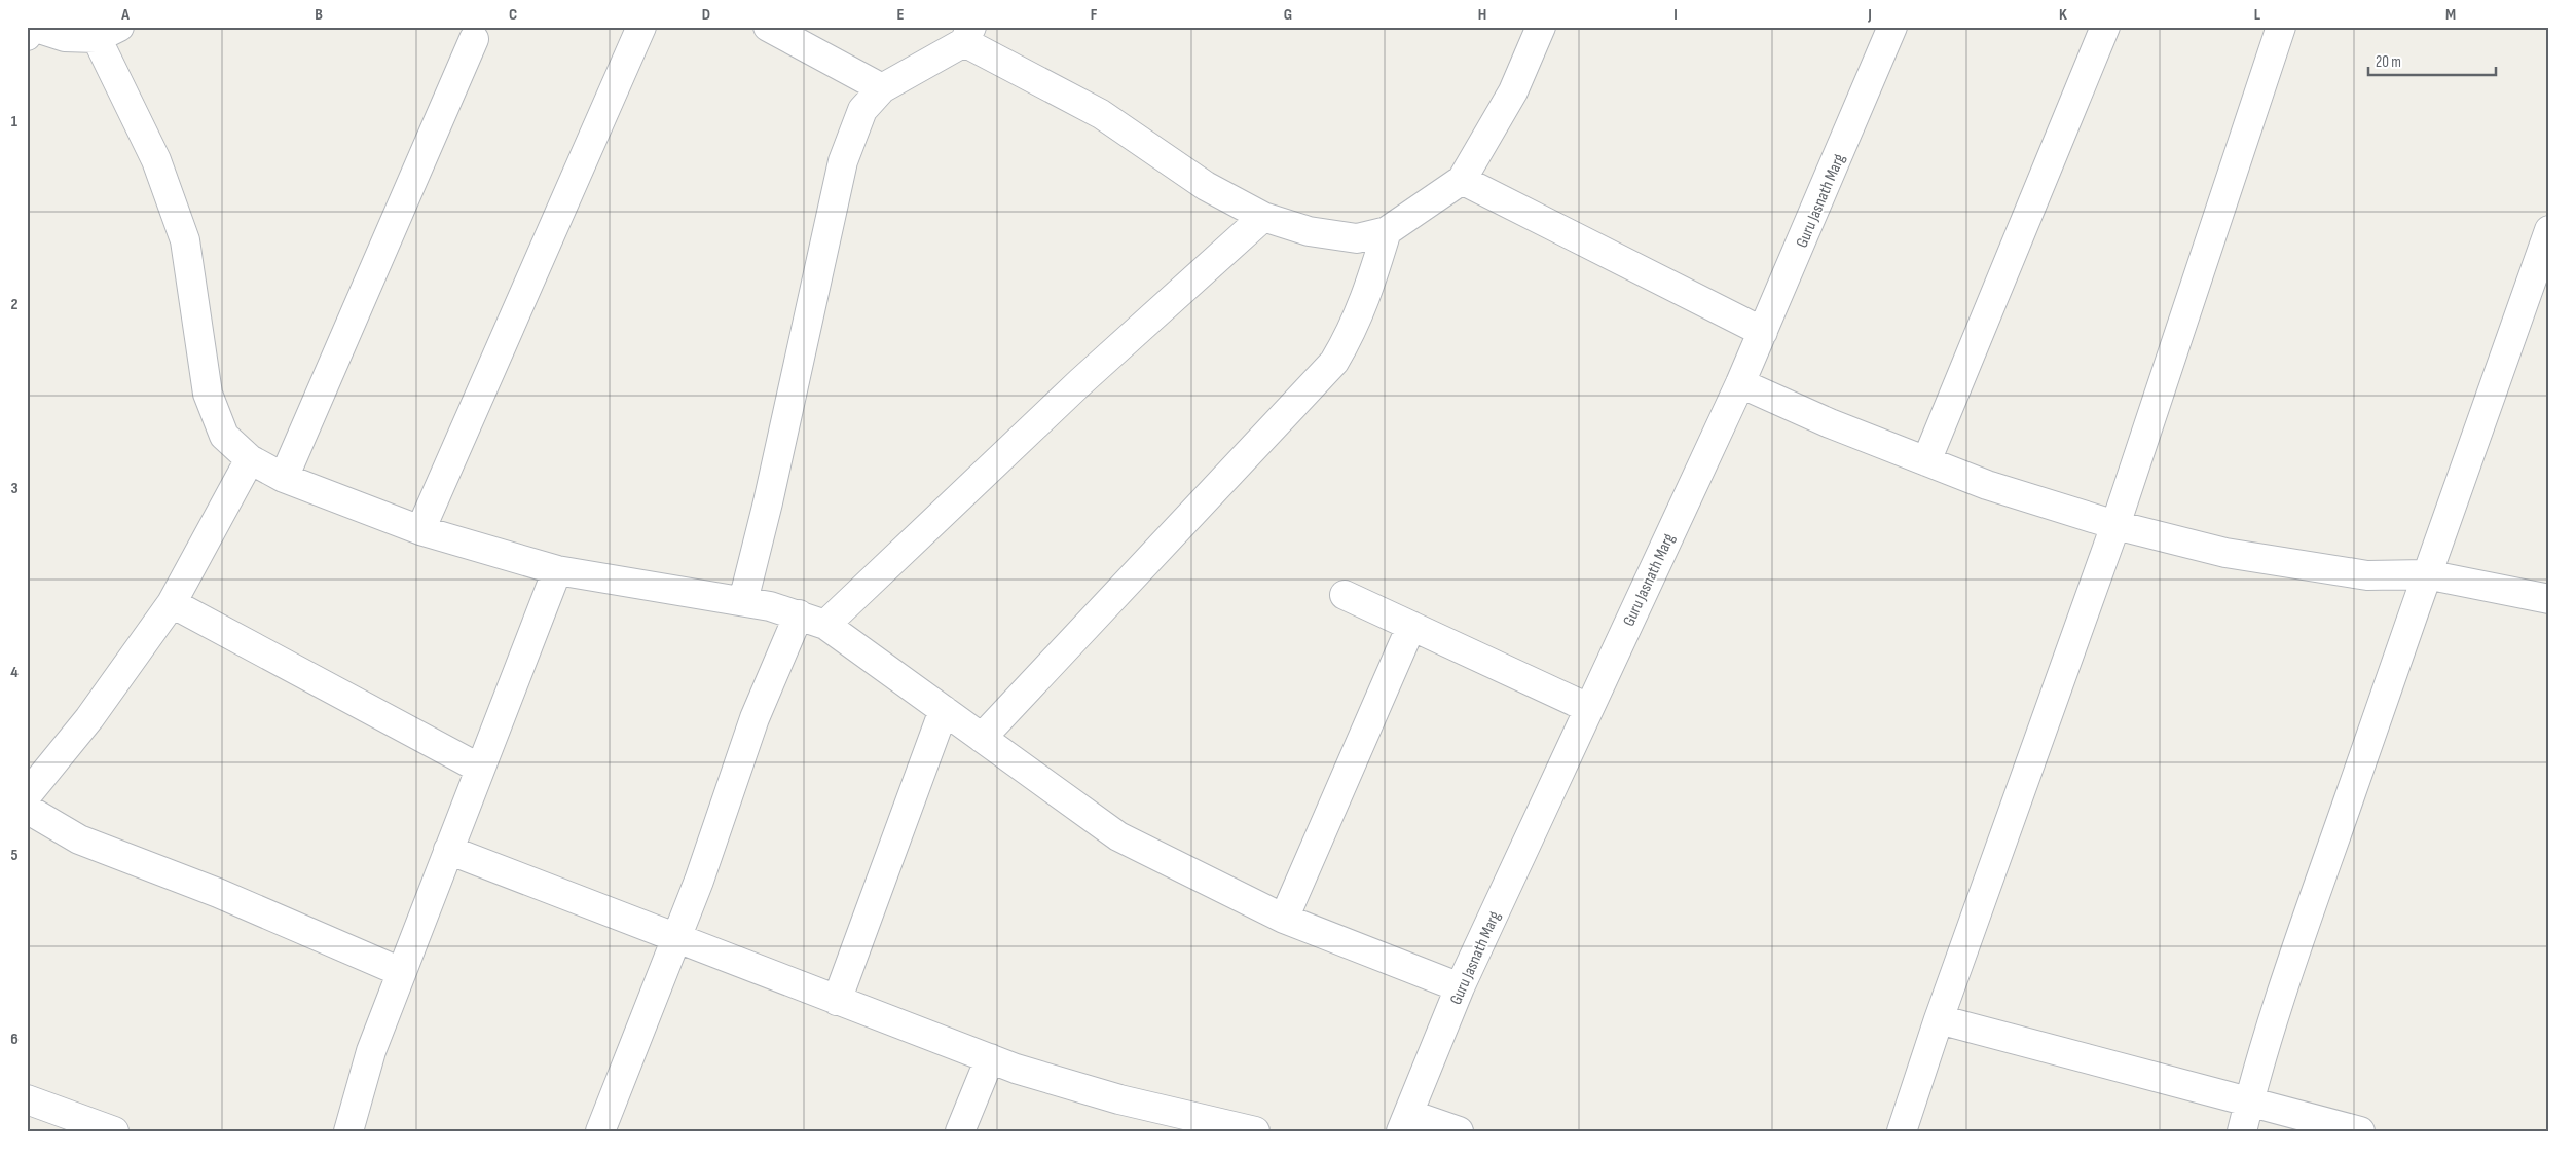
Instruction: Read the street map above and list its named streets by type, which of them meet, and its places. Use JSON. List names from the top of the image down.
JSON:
{
  "streets": {
    "street": ["Guru Jasnath Marg"]
  },
  "scale_bar": "20 m",
  "grid": {
    "columns": [
      "A",
      "B",
      "C",
      "D",
      "E",
      "F",
      "G",
      "H",
      "I",
      "J",
      "K",
      "L",
      "M"
    ],
    "rows": [
      "1",
      "2",
      "3",
      "4",
      "5",
      "6"
    ]
  }
}
